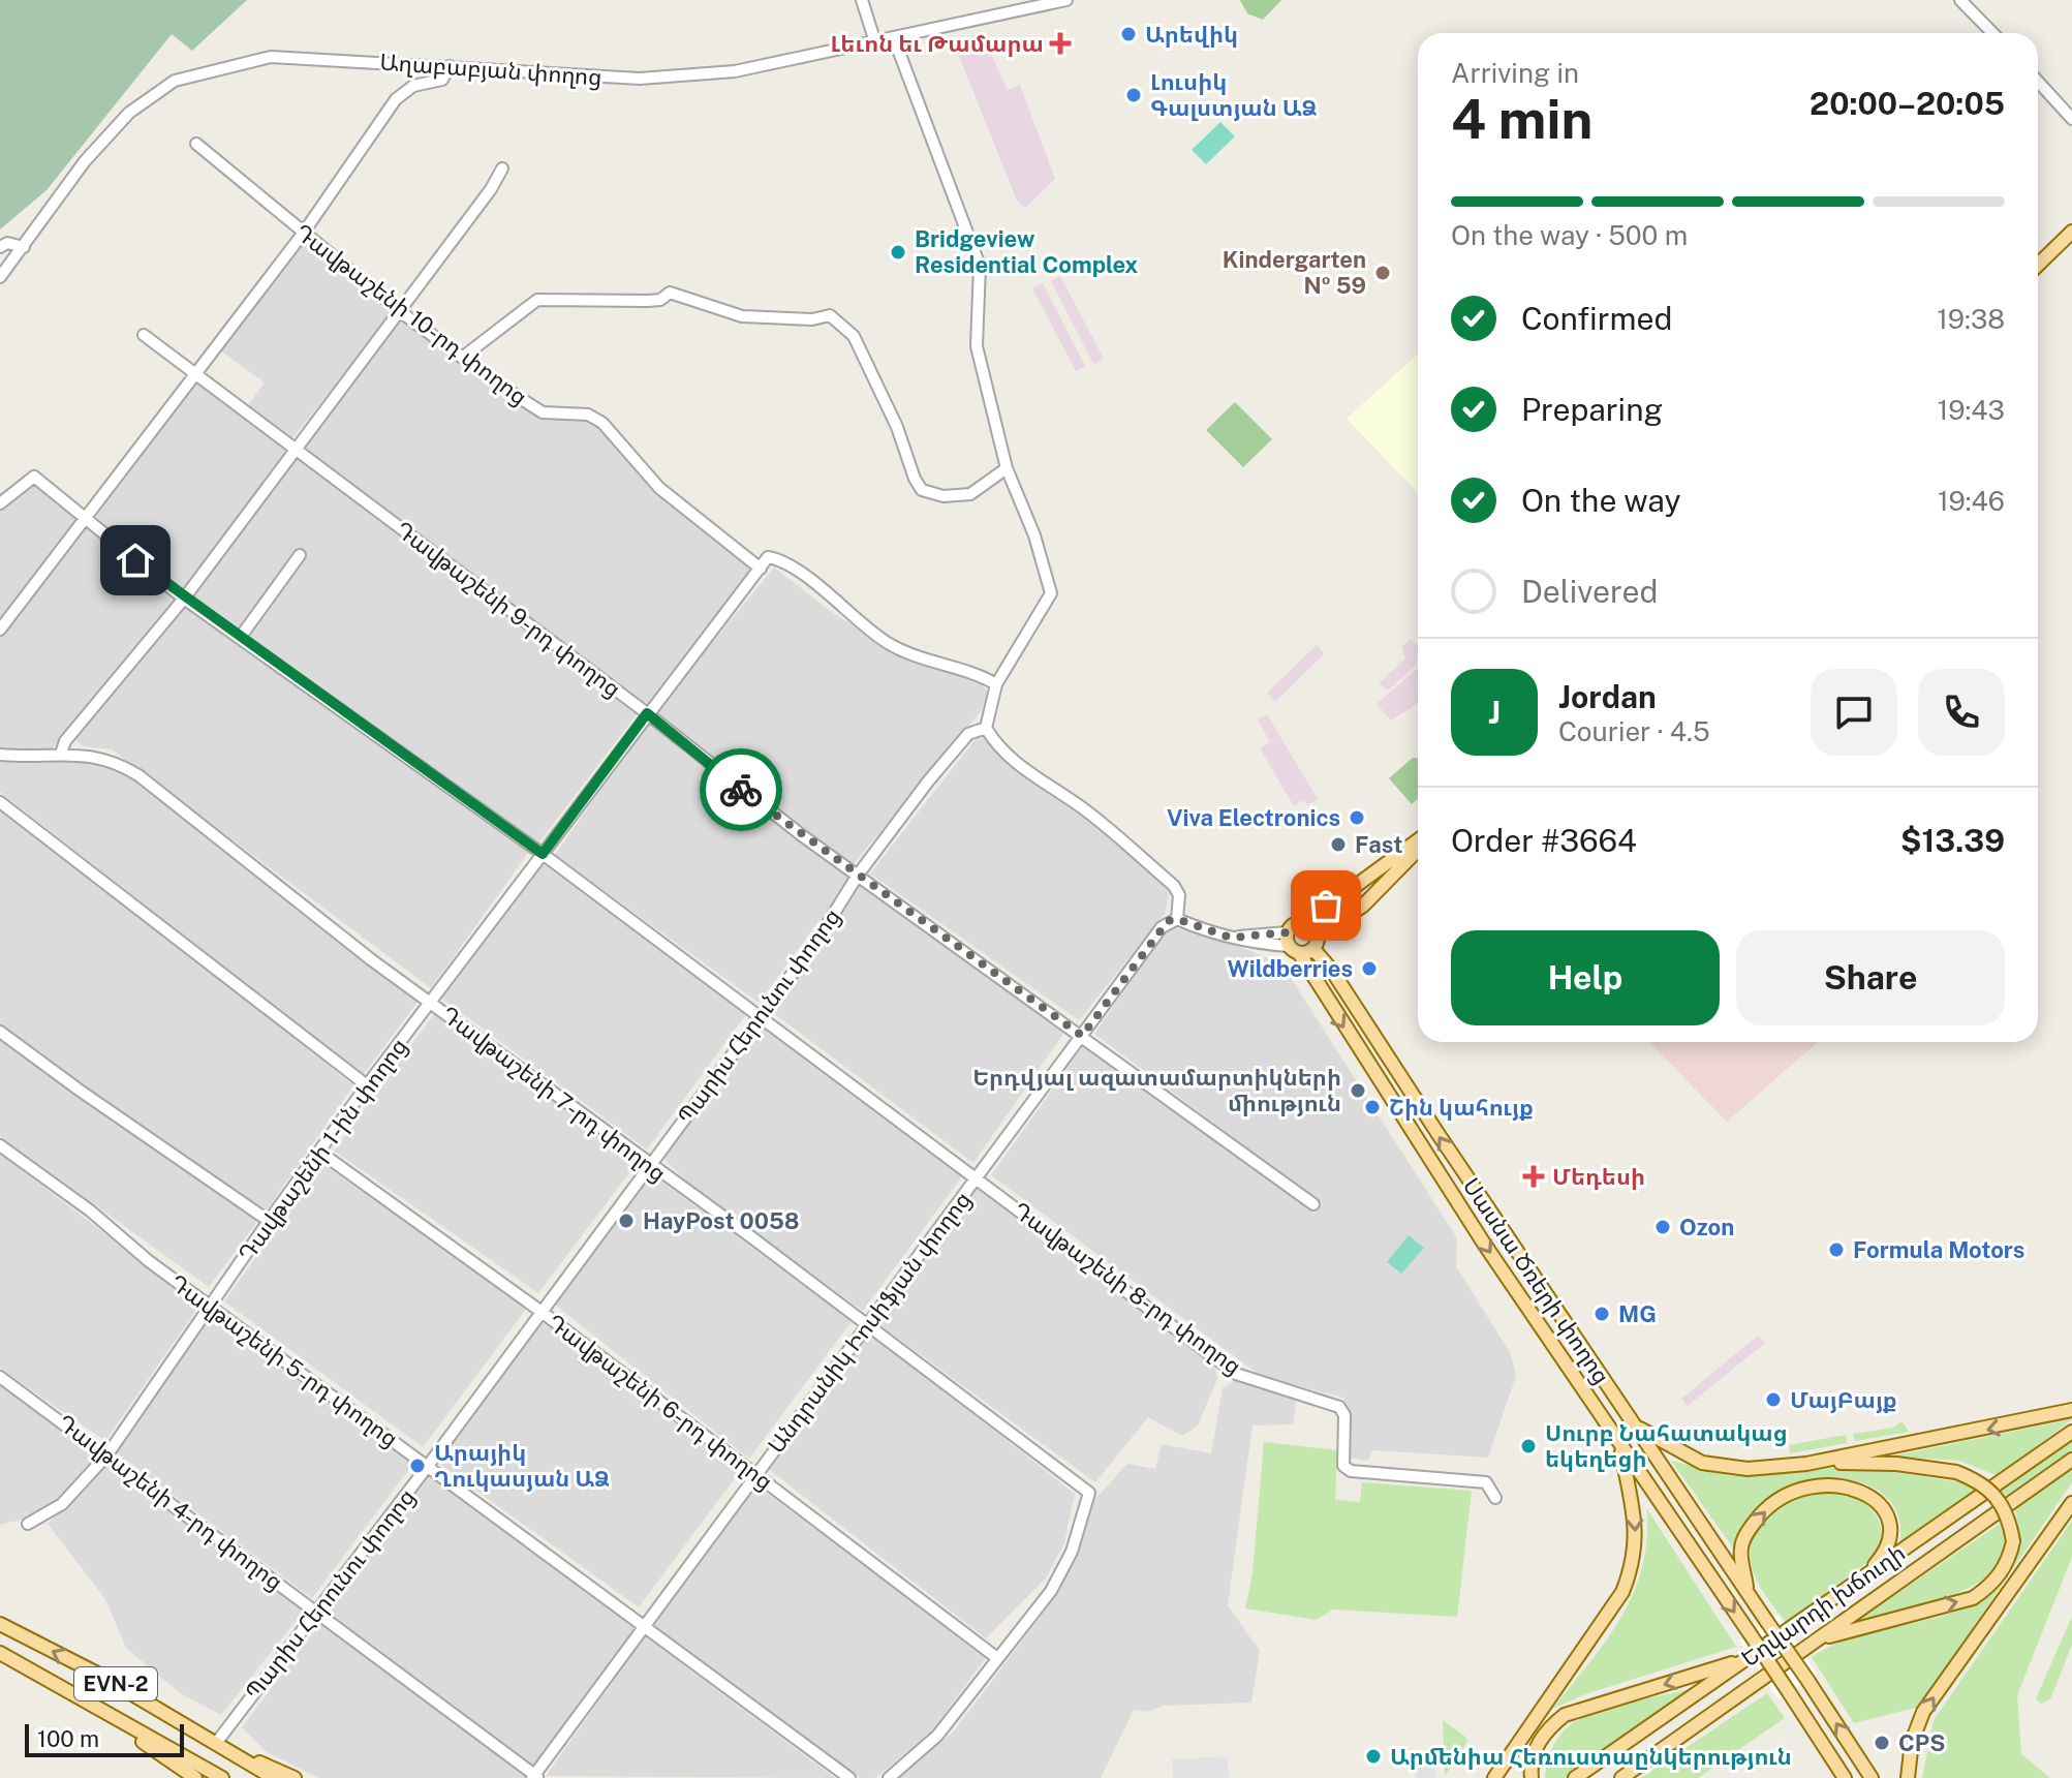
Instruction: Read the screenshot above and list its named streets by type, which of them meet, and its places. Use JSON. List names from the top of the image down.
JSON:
{
  "streets": {
    "main road": ["Սասնա Ծռերի փողոց", "Եղվարդի խճուղի", "EVN-2"],
    "street": [
      "Աղաբաբյան փողոց",
      "Դավթաշենի 10-րդ փողոց",
      "Դավթաշենի 9-րդ փողոց",
      "Պարիս Հերունու փողոց",
      "Դավթաշենի 7-րդ փողոց",
      "Դավթաշենի 1-ին փողոց",
      "Դավթաշենի 8-րդ փողոց",
      "Անդրանիկ Իոսիֆյան փողոց",
      "Դավթաշենի 5-րդ փողոց",
      "Դավթաշենի 6-րդ փողոց",
      "Դավթաշենի 4-րդ փողոց"
    ]
  },
  "crossings": [
    ["Դավթաշենի 10-րդ փողոց", "Դավթաշենի 1-ին փողոց"],
    ["Դավթաշենի 9-րդ փողոց", "Պարիս Հերունու փողոց"],
    ["Դավթաշենի 9-րդ փողոց", "Դավթաշենի 1-ին փողոց"],
    ["Դավթաշենի 9-րդ փողոց", "Անդրանիկ Իոսիֆյան փողոց"],
    ["Պարիս Հերունու փողոց", "Դավթաշենի 7-րդ փողոց"],
    ["Պարիս Հերունու փողոց", "Դավթաշենի 8-րդ փողոց"],
    ["Պարիս Հերունու փողոց", "Դավթաշենի 5-րդ փողոց"],
    ["Պարիս Հերունու փողոց", "Դավթաշենի 6-րդ փողոց"],
    ["Պարիս Հերունու փողոց", "Դավթաշենի 4-րդ փողոց"],
    ["Պարիս Հերունու փողոց", "EVN-2"],
    ["Դավթաշենի 7-րդ փողոց", "Դավթաշենի 1-ին փողոց"],
    ["Դավթաշենի 7-րդ փողոց", "Անդրանիկ Իոսիֆյան փողոց"],
    ["Դավթաշենի 7-րդ փողոց", "Դավթաշենի 6-րդ փողոց"],
    ["Դավթաշենի 1-ին փողոց", "Դավթաշենի 8-րդ փողոց"],
    ["Դավթաշենի 1-ին փողոց", "Դավթաշենի 5-րդ փողոց"],
    ["Դավթաշենի 1-ին փողոց", "Դավթաշենի 6-րդ փողոց"],
    ["Դավթաշենի 1-ին փողոց", "Դավթաշենի 4-րդ փողոց"],
    ["Դավթաշենի 8-րդ փողոց", "Անդրանիկ Իոսիֆյան փողոց"],
    ["Անդրանիկ Իոսիֆյան փողոց", "Դավթաշենի 5-րդ փողոց"],
    ["Անդրանիկ Իոսիֆյան փողոց", "Դավթաշենի 6-րդ փողոց"],
    ["Անդրանիկ Իոսիֆյան փողոց", "Դավթաշենի 4-րդ փողոց"]
  ],
  "places": {
    "other": [
      "Արեվիկ",
      "Լուսիկ Գալստյան ԱՁ",
      "Bridgeview Residential Complex",
      "Kindergarten № 59",
      "Viva Electronics",
      "Fast",
      "Wildberries",
      "Երդվյալ ազատամարտիկների միություն",
      "Շին կահույք",
      "HayPost 0058",
      "Ozon",
      "Formula Motors",
      "MG",
      "ՄայԲայք",
      "Սուրբ Նահատակաց եկեղեցի",
      "Արայիկ Ղուկասյան ԱՁ",
      "CPS",
      "Արմենիա Հեռուստաընկերություն"
    ],
    "health": ["Լեւոն եւ Թամարա", "Մեդեսի"]
  },
  "scale_bar": "100 m",
  "page": {
    "heading": ["4 min", "Arriving in", "20:00–20:05"],
    "panel": [
      "Jordan",
      "Courier · 4.5",
      "Order #3664",
      "$13.39"
    ],
    "bar": "On the way · 500 m",
    "list": [
      ["Confirmed", "19:38"],
      ["Preparing", "19:43"],
      ["On the way", "19:46"],
      "Delivered"
    ],
    "round": "J",
    "buttons": ["Help", "Share"],
    "scale": "100 m"
  }
}
